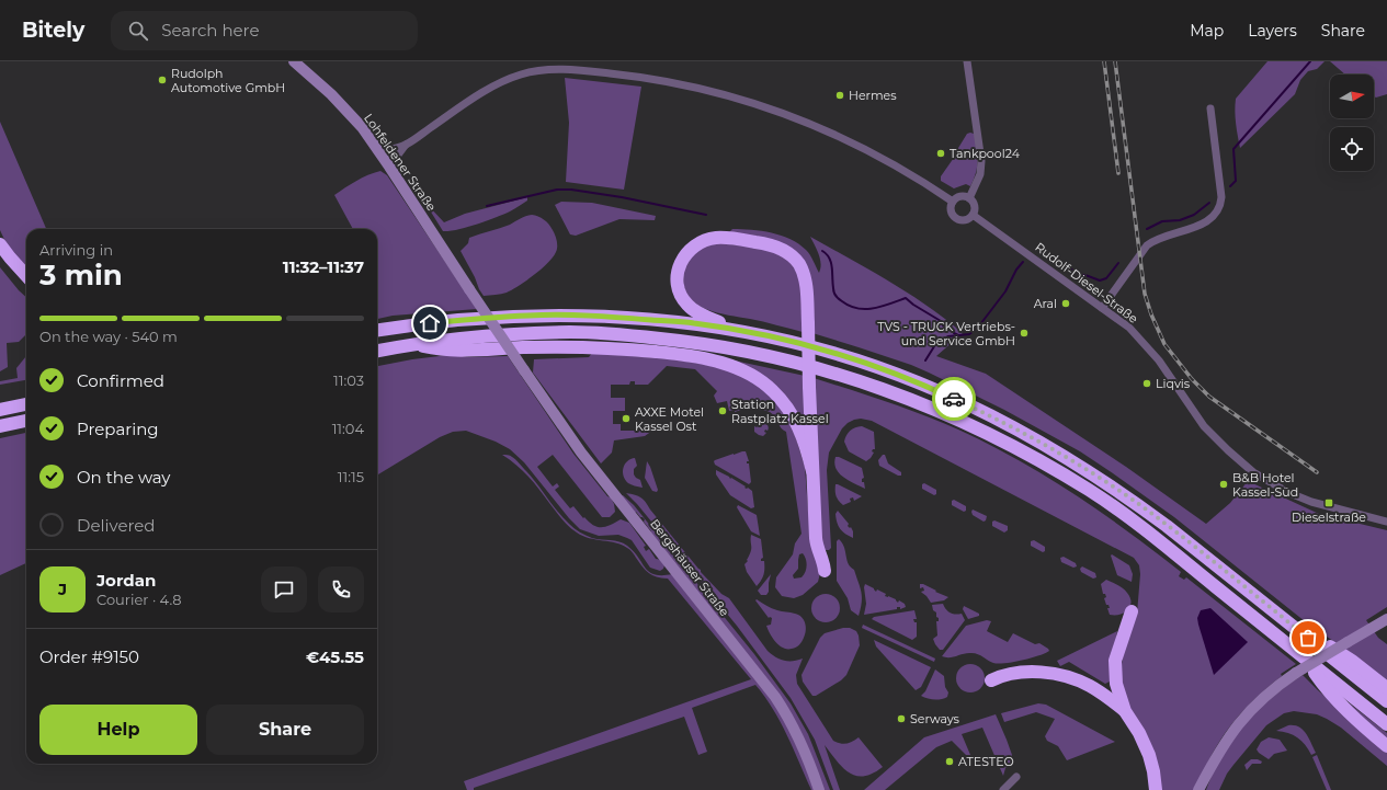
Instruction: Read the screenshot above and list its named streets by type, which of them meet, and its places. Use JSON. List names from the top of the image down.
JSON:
{
  "streets": {
    "main road": ["Lohfeldener Straße", "Bergshäuser Straße"],
    "street": ["Rudolf-Diesel-Straße"]
  },
  "crossings": [
    ["Lohfeldener Straße", "Bergshäuser Straße"]
  ],
  "places": {
    "other": [
      "Rudolph Automotive GmbH",
      "Hermes",
      "Tankpool24",
      "Aral",
      "TVS - TRUCK Vertriebs- und Service GmbH",
      "Liqvis",
      "Station Rastplatz Kassel",
      "AXXE Motel Kassel Ost",
      "B&B Hotel Kassel-Süd",
      "Serways",
      "ATESTEO"
    ],
    "transit": ["Dieselstraße"]
  },
  "north": "right",
  "page": {
    "header": "Bitely",
    "search": "Search here",
    "nav": ["Map", "Layers", "Share"],
    "heading": ["3 min", "Arriving in", "11:32–11:37"],
    "panel": [
      "Jordan",
      "Courier · 4.8",
      "Order #9150",
      "€45.55"
    ],
    "bar": "On the way · 540 m",
    "list": [
      ["Confirmed", "11:03"],
      ["Preparing", "11:04"],
      ["On the way", "11:15"],
      "Delivered"
    ],
    "round": "J",
    "buttons": ["Help", "Share"]
  }
}
